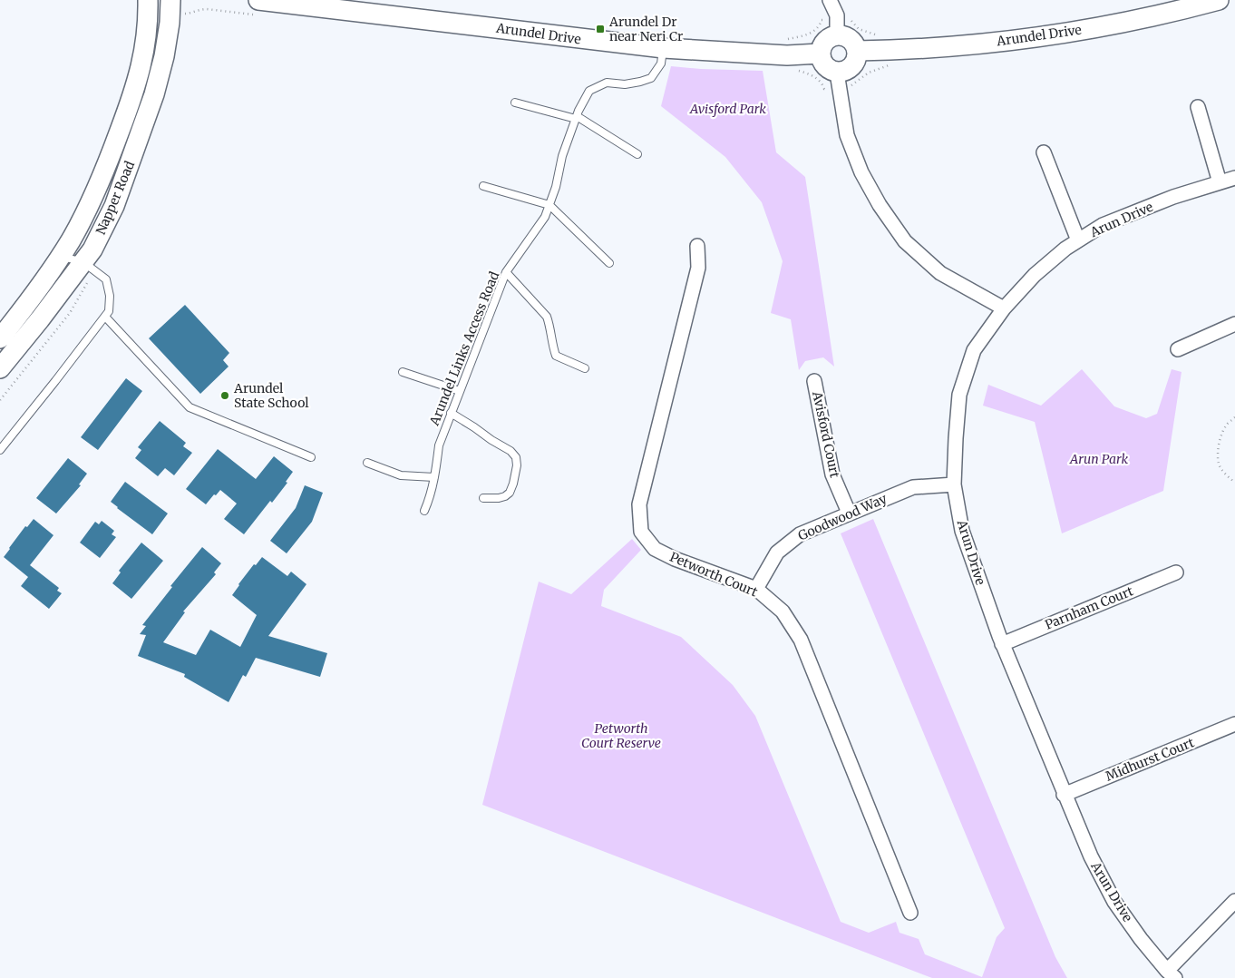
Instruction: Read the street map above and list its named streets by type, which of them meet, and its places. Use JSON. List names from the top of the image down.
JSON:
{
  "streets": {
    "main road": ["Arundel Drive", "Napper Road"],
    "street": [
      "Arun Drive",
      "Avisford Court",
      "Goodwood Way",
      "Petworth Court",
      "Parnham Court",
      "Midhurst Court"
    ],
    "lane": ["Arundel Links Access Road"]
  },
  "crossings": [
    ["Arundel Drive", "Arundel Links Access Road"],
    ["Arun Drive", "Goodwood Way"],
    ["Arun Drive", "Parnham Court"],
    ["Arun Drive", "Midhurst Court"],
    ["Avisford Court", "Goodwood Way"],
    ["Goodwood Way", "Petworth Court"]
  ],
  "parks": ["Avisford Park", "Arun Park", "Petworth Court Reserve"],
  "places": {
    "transit": ["Arundel Dr near Neri Cr"],
    "other": ["Arundel State School"]
  }
}
